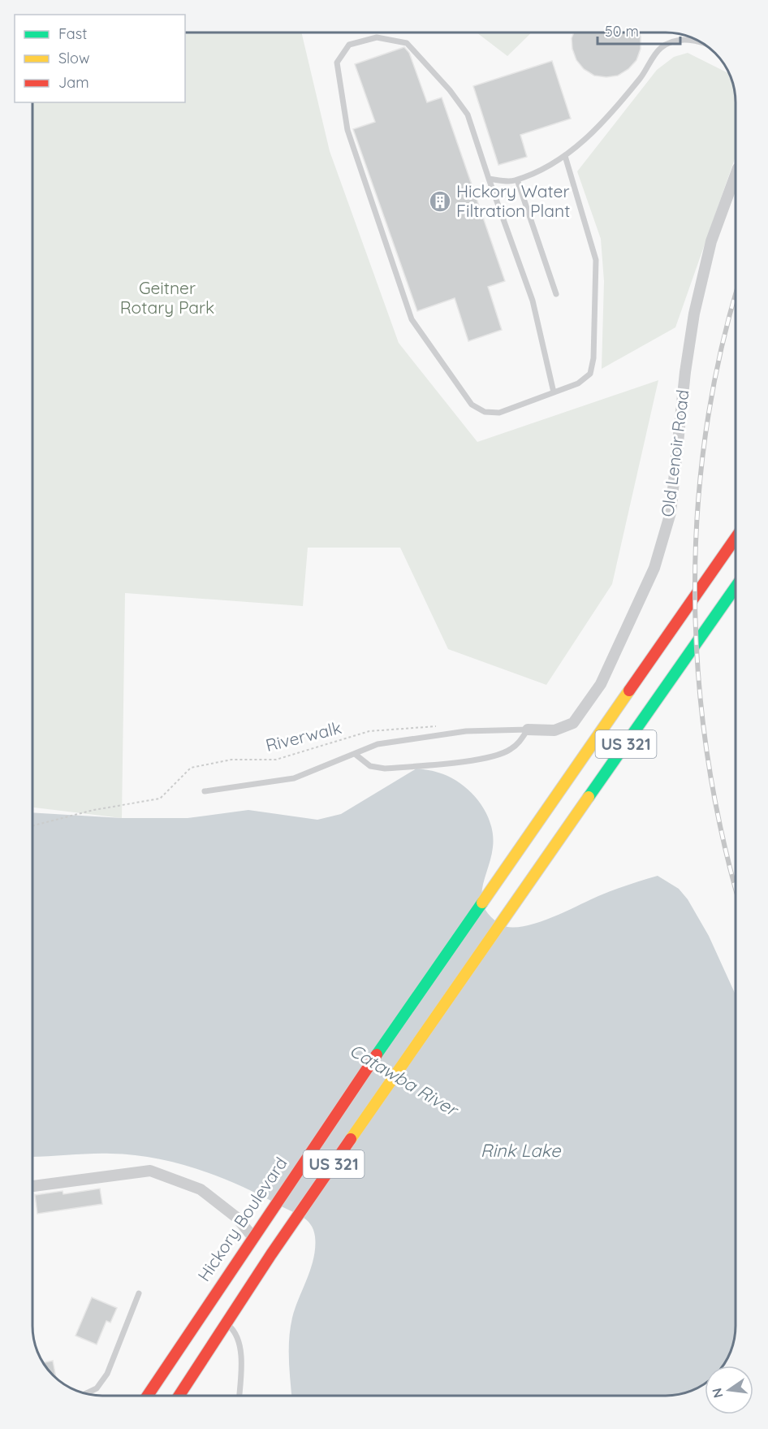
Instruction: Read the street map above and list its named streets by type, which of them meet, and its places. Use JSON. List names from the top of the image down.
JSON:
{
  "streets": {
    "highway": ["US 321", "Hickory Boulevard"],
    "street": ["Old Lenoir Road"],
    "path": ["Riverwalk"]
  },
  "water": ["Catawba River", "Rink Lake"],
  "parks": ["Geitner Rotary Park"],
  "places": {
    "building": ["Hickory Water Filtration Plant"]
  },
  "legend": ["Fast", "Slow", "Jam"],
  "scale_bar": "50 m",
  "north": "left"
}
